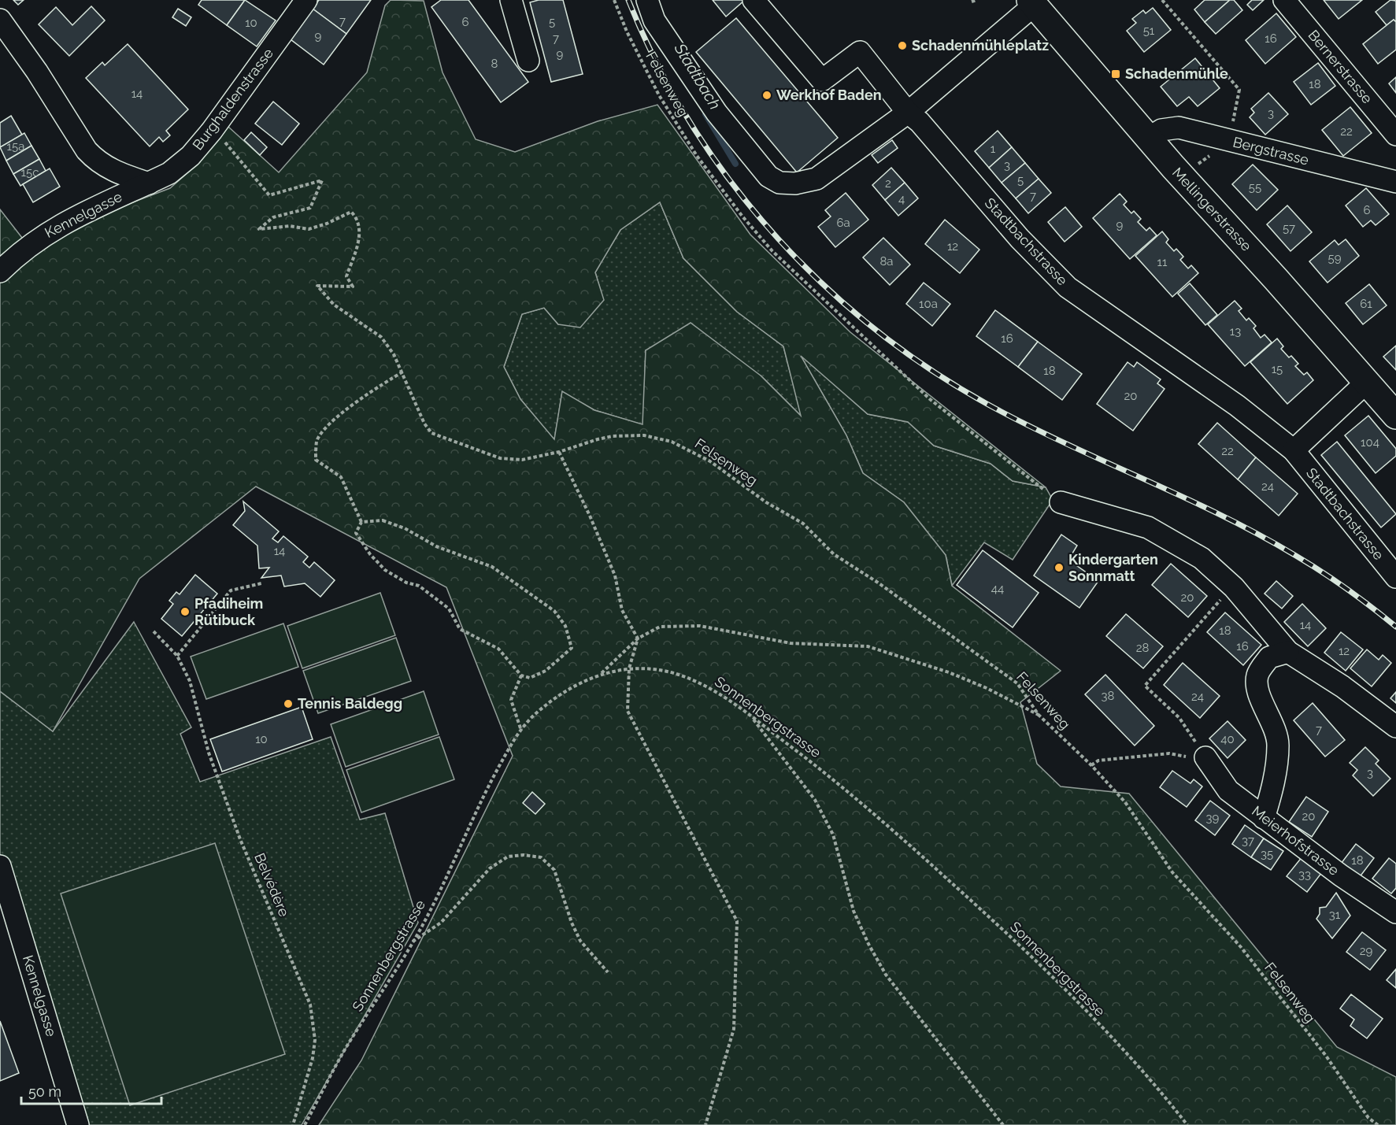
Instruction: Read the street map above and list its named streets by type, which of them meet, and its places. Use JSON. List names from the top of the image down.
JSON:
{
  "streets": {
    "main road": ["Mellingerstrasse"],
    "street": [
      "Bernerstrasse",
      "Burghaldenstrasse",
      "Bergstrasse",
      "Kennelgasse",
      "Stadtbachstrasse",
      "Meierhofstrasse"
    ],
    "path": ["Felsenweg", "Sonnenbergstrasse", "Belvédère"]
  },
  "crossings": [
    ["Felsenweg", "Burghaldenstrasse"],
    ["Burghaldenstrasse", "Kennelgasse"],
    ["Bergstrasse", "Mellingerstrasse"]
  ],
  "water": ["Stadtbach"],
  "places": {
    "other": [
      "Schadenmühleplatz",
      "Werkhof Baden",
      "Kindergarten Sonnmatt",
      "Pfadiheim Rütibuck",
      "Tennis Baldegg"
    ],
    "transit": ["Schadenmühle"]
  },
  "house_numbers": [
    "7",
    "6",
    "5",
    "10",
    "51",
    "9",
    "7",
    "16",
    "9",
    "8",
    "18",
    "14",
    "3",
    "22",
    "15a",
    "1",
    "3",
    "15c",
    "5",
    "2",
    "55",
    "7",
    "4",
    "6",
    "6a",
    "9",
    "57",
    "12",
    "59",
    "8a",
    "11",
    "10a",
    "61",
    "13",
    "16",
    "15",
    "18",
    "20",
    "104",
    "22",
    "24",
    "14",
    "44",
    "20",
    "14",
    "18",
    "16",
    "28",
    "12",
    "38",
    "24",
    "7",
    "10",
    "40",
    "3",
    "20",
    "39",
    "37",
    "35",
    "18",
    "33",
    "31",
    "29"
  ],
  "scale_bar": "50 m"
}
